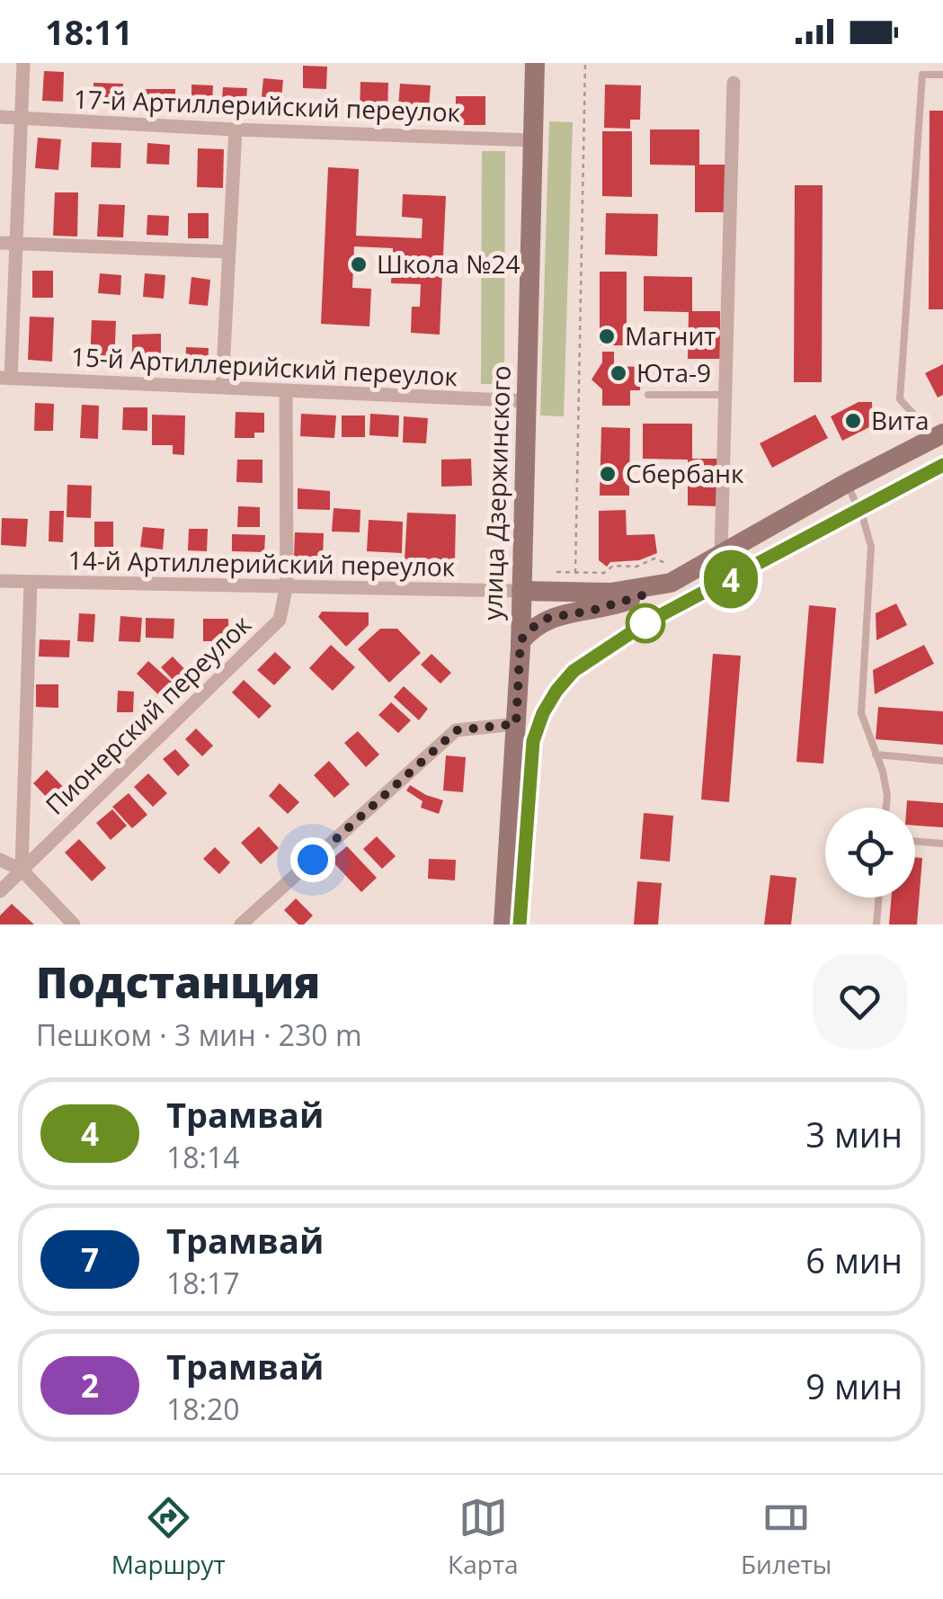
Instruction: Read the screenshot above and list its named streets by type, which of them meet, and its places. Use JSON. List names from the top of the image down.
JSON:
{
  "streets": {
    "main road": ["улица Дзержинского"],
    "street": [
      "17-й Артиллерийский переулок",
      "15-й Артиллерийский переулок",
      "14-й Артиллерийский переулок",
      "Пионерский переулок"
    ]
  },
  "crossings": [
    ["17-й Артиллерийский переулок", "улица Дзержинского"],
    ["15-й Артиллерийский переулок", "улица Дзержинского"],
    ["15-й Артиллерийский переулок", "Пионерский переулок"],
    ["улица Дзержинского", "14-й Артиллерийский переулок"],
    ["14-й Артиллерийский переулок", "Пионерский переулок"]
  ],
  "places": [
    "Школа №24",
    "Магнит",
    "Юта-9",
    "Вита",
    "Сбербанк"
  ],
  "lines": ["tram line 4"],
  "page": {
    "status": "18:11",
    "on_map": "4",
    "heading": ["Подстанция", "Пешком · 3 мин · 230 m"],
    "list": [
      {
        "mark": "4",
        "name": "Трамвай",
        "note": "18:14",
        "value": "3 мин"
      },
      {
        "mark": "7",
        "name": "Трамвай",
        "note": "18:17",
        "value": "6 мин"
      },
      {
        "mark": "2",
        "name": "Трамвай",
        "note": "18:20",
        "value": "9 мин"
      }
    ],
    "tabs": ["Маршрут", "Карта", "Билеты"]
  }
}
